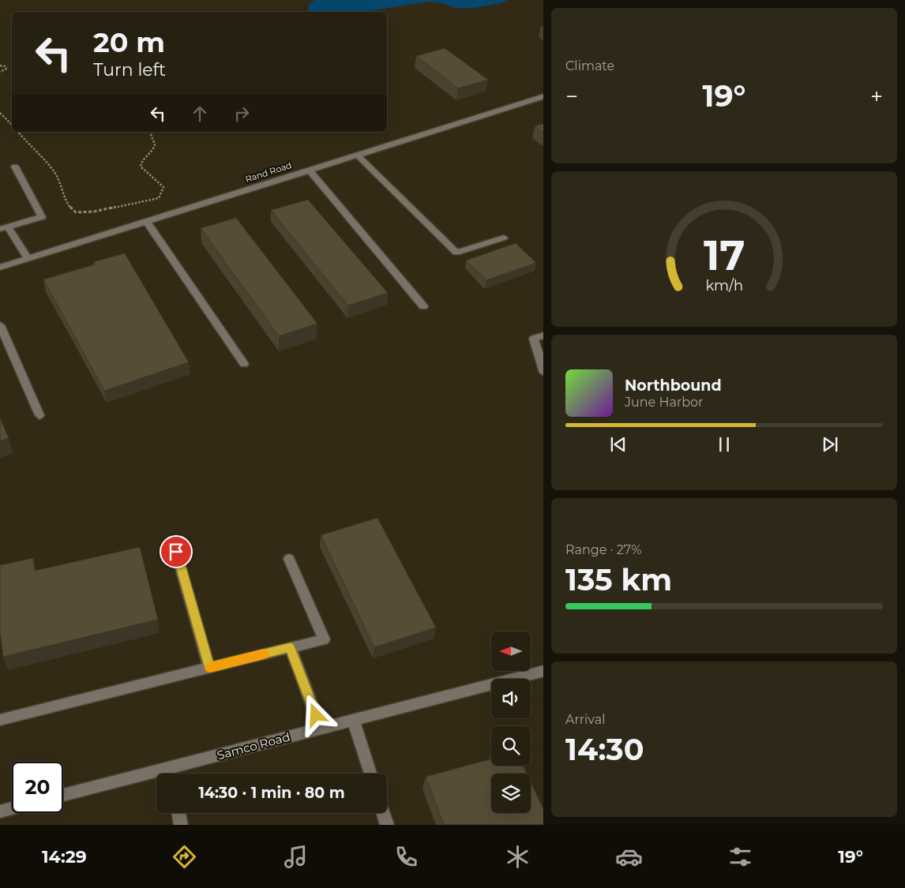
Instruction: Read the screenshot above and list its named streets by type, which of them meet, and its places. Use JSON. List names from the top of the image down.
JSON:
{
  "streets": {
    "street": ["Rand Road", "Samco Road"]
  },
  "north": "left",
  "page": {
    "tile": [
      "Climate",
      ["Range · 27%", "135 km"],
      ["Arrival", "14:30"]
    ],
    "turn": ["20 m", "Turn left"],
    "heat": ["−", "19°", "+"],
    "song": ["Northbound", "June Harbor"],
    "limit": "20",
    "trip": "14:30 · 1 min · 80 m",
    "tabs": ["14:29", "19°"],
    "gauge": ["17", "km/h"]
  }
}
